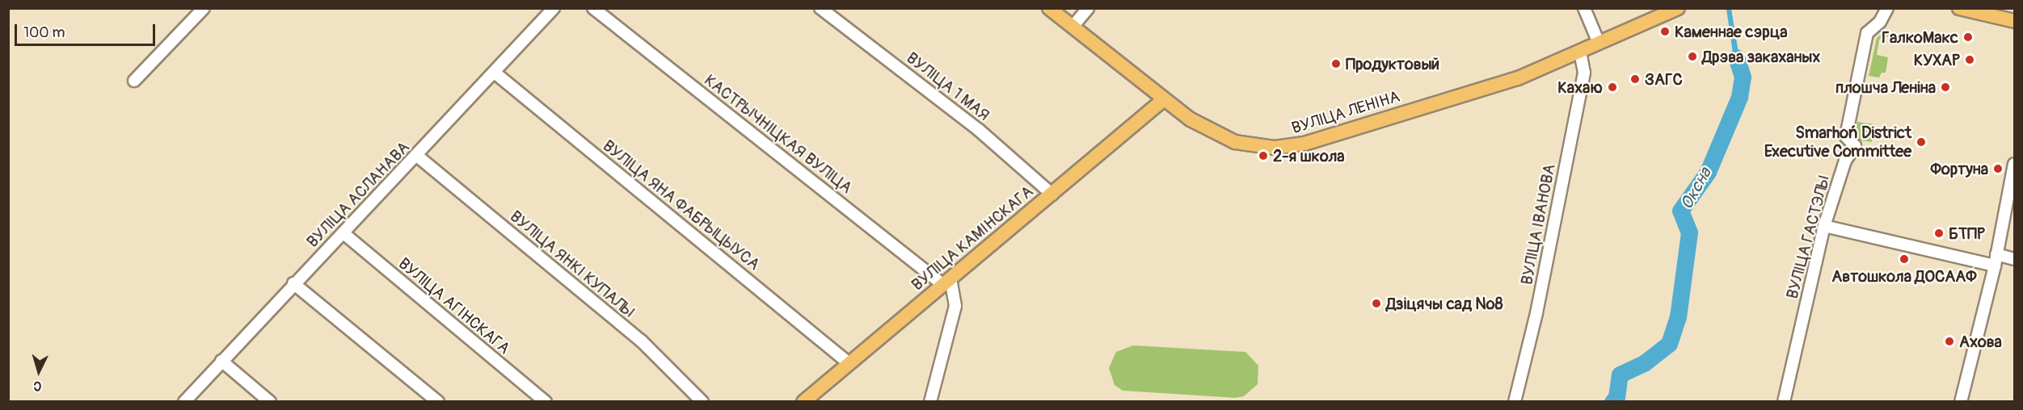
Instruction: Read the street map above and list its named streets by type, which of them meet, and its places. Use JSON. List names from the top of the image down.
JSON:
{
  "streets": {
    "main road": ["ВУЛІЦА ЛЕНІНА", "ВУЛІЦА КАМІНСКАГА"],
    "street": [
      "ВУЛІЦА 1 МАЯ",
      "КАСТРЫЧНІЦКАЯ ВУЛІЦА",
      "ВУЛІЦА АСЛАНАВА",
      "ВУЛІЦА ЯНА ФАБРЫЦЫУСА",
      "ВУЛІЦА ІВАНОВА",
      "ВУЛІЦА ГАСТЭЛЫ",
      "ВУЛІЦА ЯНКІ КУПАЛЫ",
      "ВУЛІЦА АГІНСКАГА"
    ]
  },
  "crossings": [
    ["ВУЛІЦА 1 МАЯ", "ВУЛІЦА КАМІНСКАГА"],
    ["ВУЛІЦА ЛЕНІНА", "ВУЛІЦА ІВАНОВА"],
    ["ВУЛІЦА ЛЕНІНА", "ВУЛІЦА КАМІНСКАГА"],
    ["КАСТРЫЧНІЦКАЯ ВУЛІЦА", "ВУЛІЦА КАМІНСКАГА"],
    ["ВУЛІЦА АСЛАНАВА", "ВУЛІЦА ЯНА ФАБРЫЦЫУСА"],
    ["ВУЛІЦА АСЛАНАВА", "ВУЛІЦА ЯНКІ КУПАЛЫ"],
    ["ВУЛІЦА АСЛАНАВА", "ВУЛІЦА АГІНСКАГА"],
    ["ВУЛІЦА ЯНА ФАБРЫЦЫУСА", "ВУЛІЦА КАМІНСКАГА"]
  ],
  "water": ["Оксна"],
  "places": [
    "Каменнае сэрца",
    "ГалкоМакс",
    "Дрэва закаханых",
    "КУХАР",
    "Продуктовый",
    "ЗАГС",
    "Кахаю",
    "плошча Леніна",
    "Smarhoń District Executive Committee",
    "2-я школа",
    "Фортуна",
    "БТПР",
    "Автошкола ДОСААФ",
    "Дзіцячы сад №8",
    "Ахова"
  ],
  "scale_bar": "100 m",
  "north": "bottom"
}
